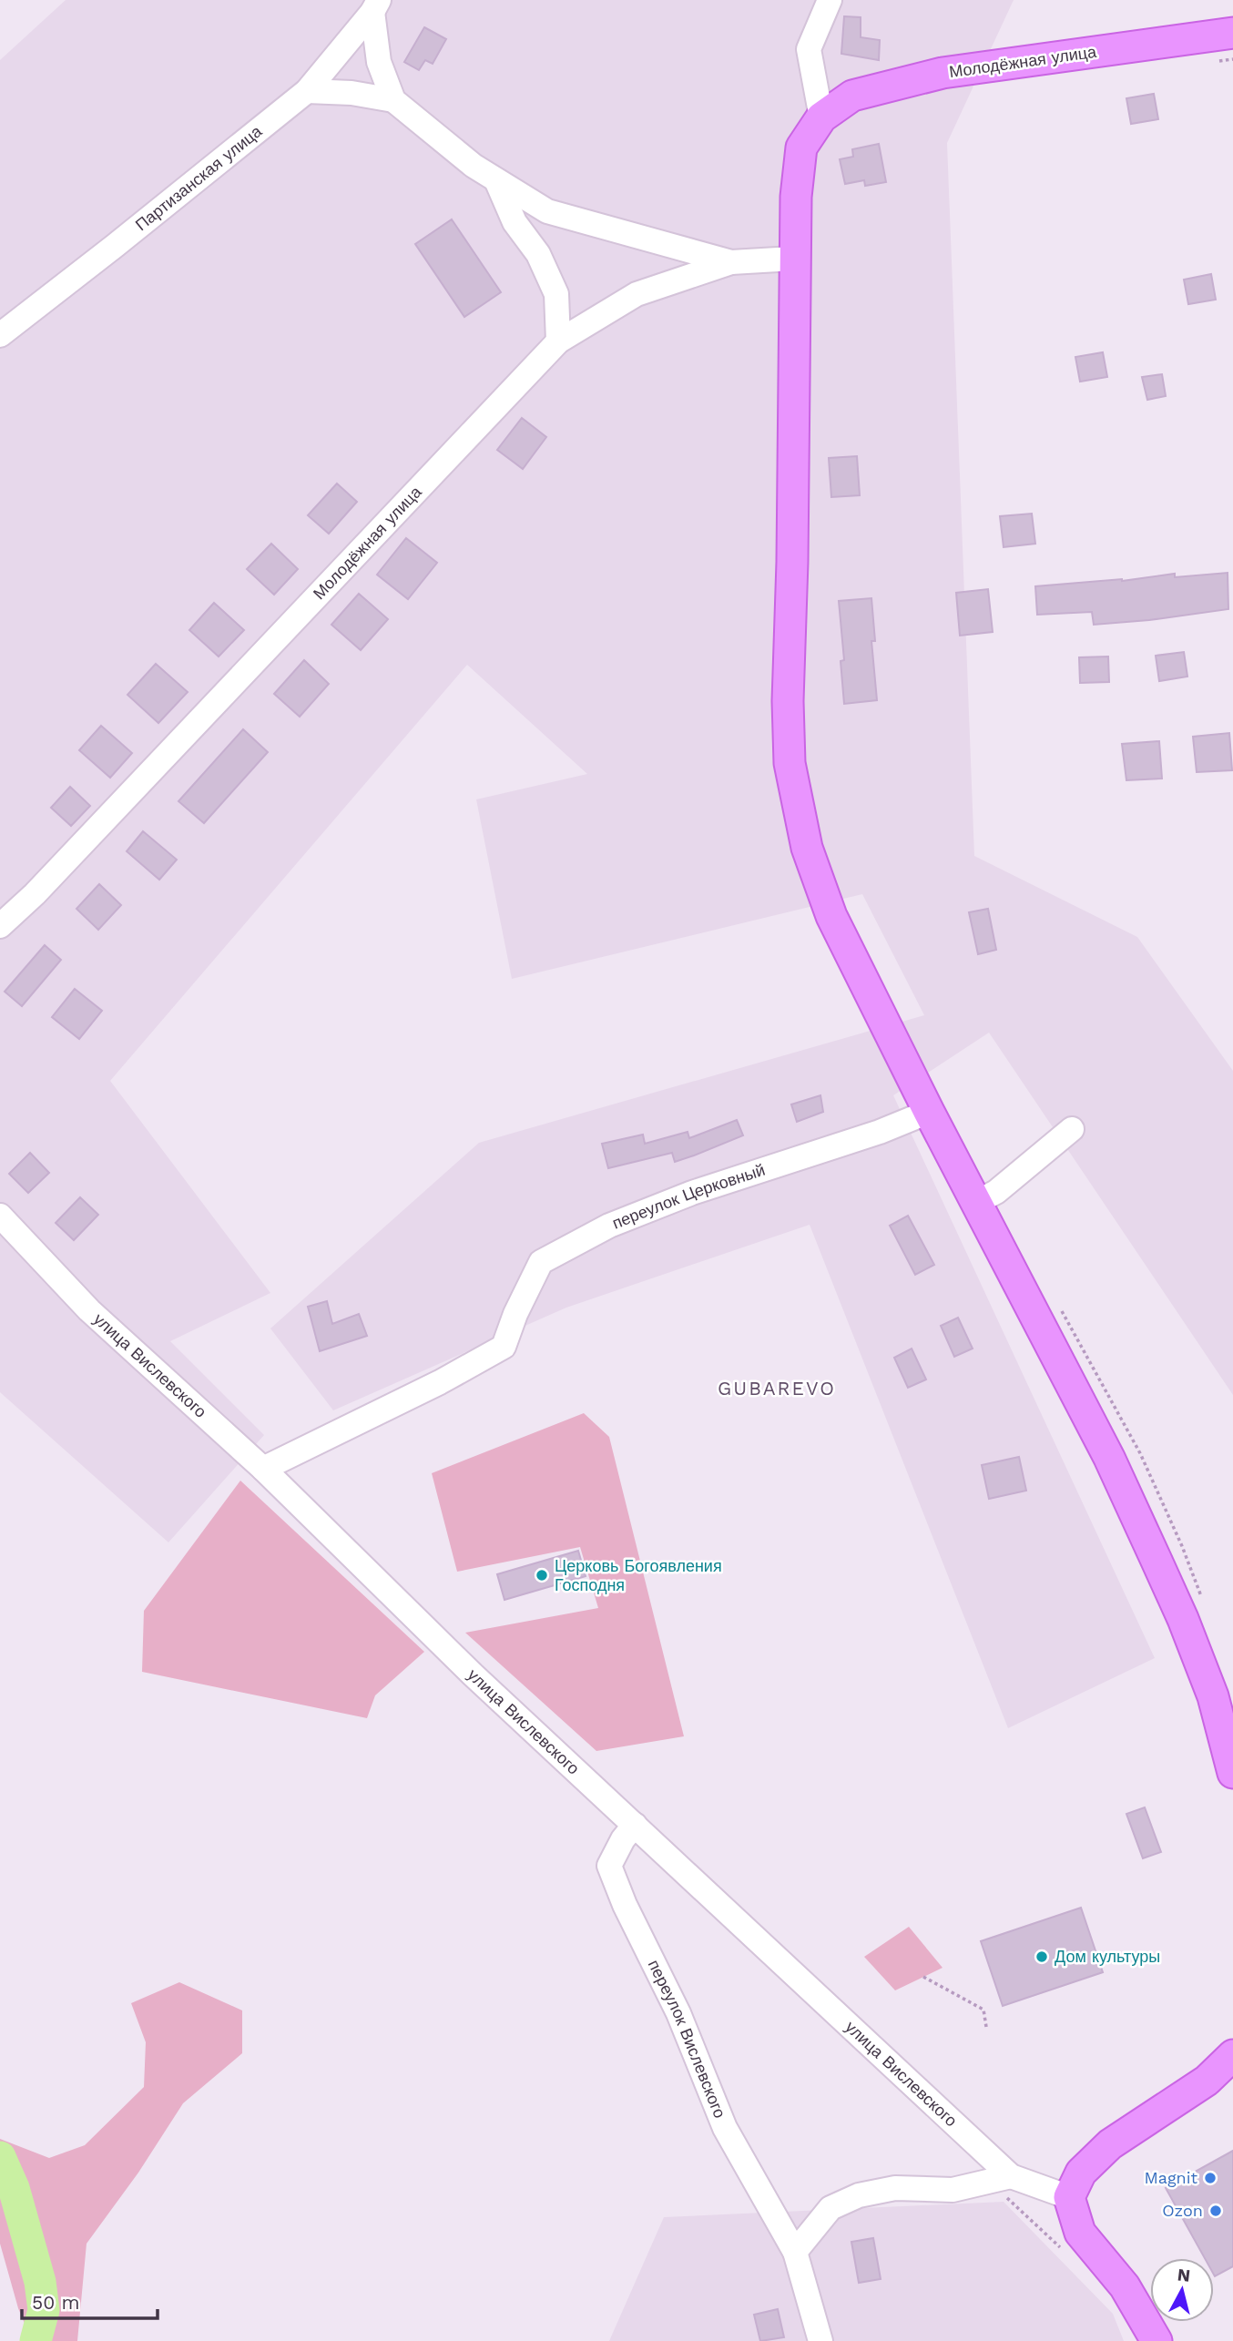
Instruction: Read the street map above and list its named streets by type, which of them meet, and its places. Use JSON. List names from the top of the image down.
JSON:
{
  "streets": {
    "main road": ["Молодёжная улица"],
    "street": [
      "Партизанская улица",
      "переулок Церковный",
      "улица Вислевского",
      "переулок Вислевского"
    ]
  },
  "crossings": [
    ["переулок Церковный", "улица Вислевского"],
    ["улица Вислевского", "переулок Вислевского"]
  ],
  "districts": ["GUBAREVO"],
  "places": [
    "Церковь Богоявления Господня",
    "Дом культуры",
    "Magnit",
    "Ozon"
  ],
  "scale_bar": "50 m",
  "north": "top"
}
